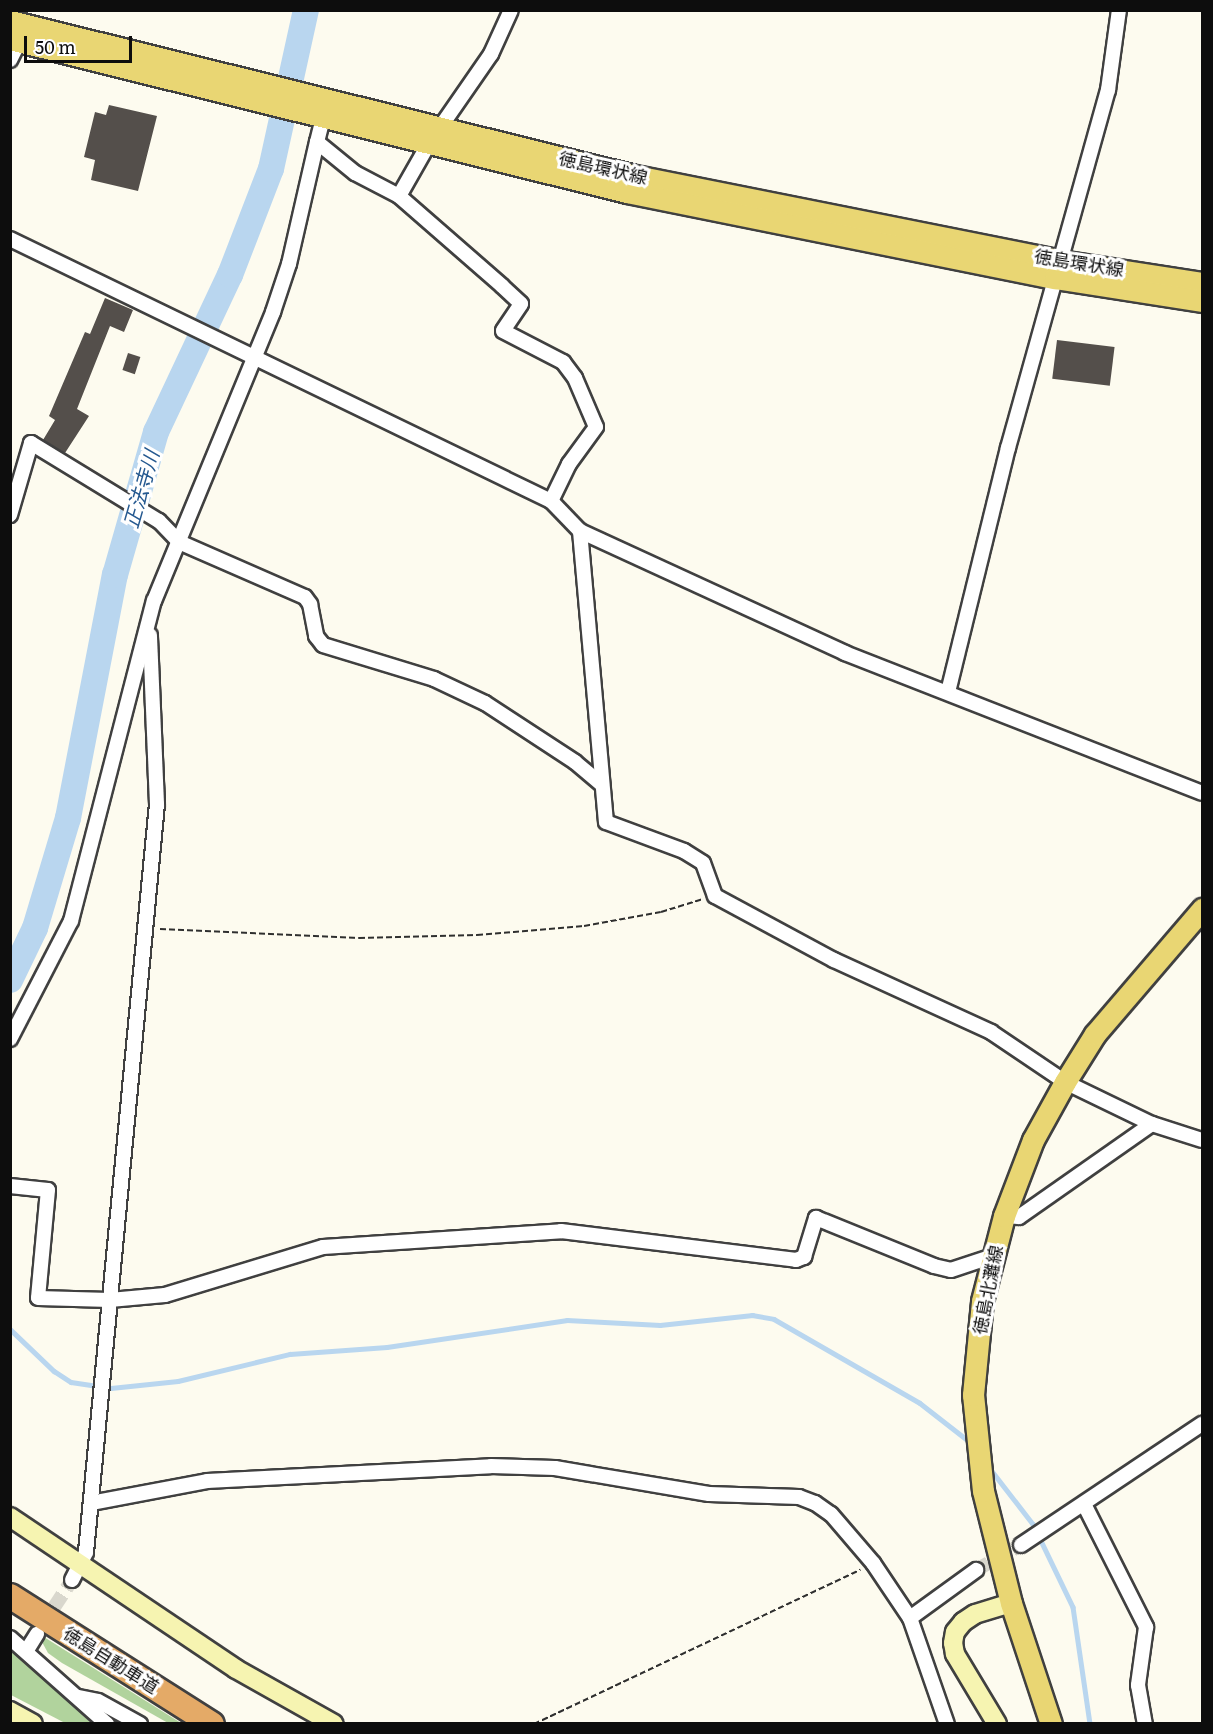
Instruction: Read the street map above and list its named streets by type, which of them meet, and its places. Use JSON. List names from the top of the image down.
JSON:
{
  "streets": {
    "highway": ["徳島自動車道"],
    "main road": ["徳島環状線", "徳島北灘線"]
  },
  "water": ["正法寺川"],
  "scale_bar": "50 m"
}
